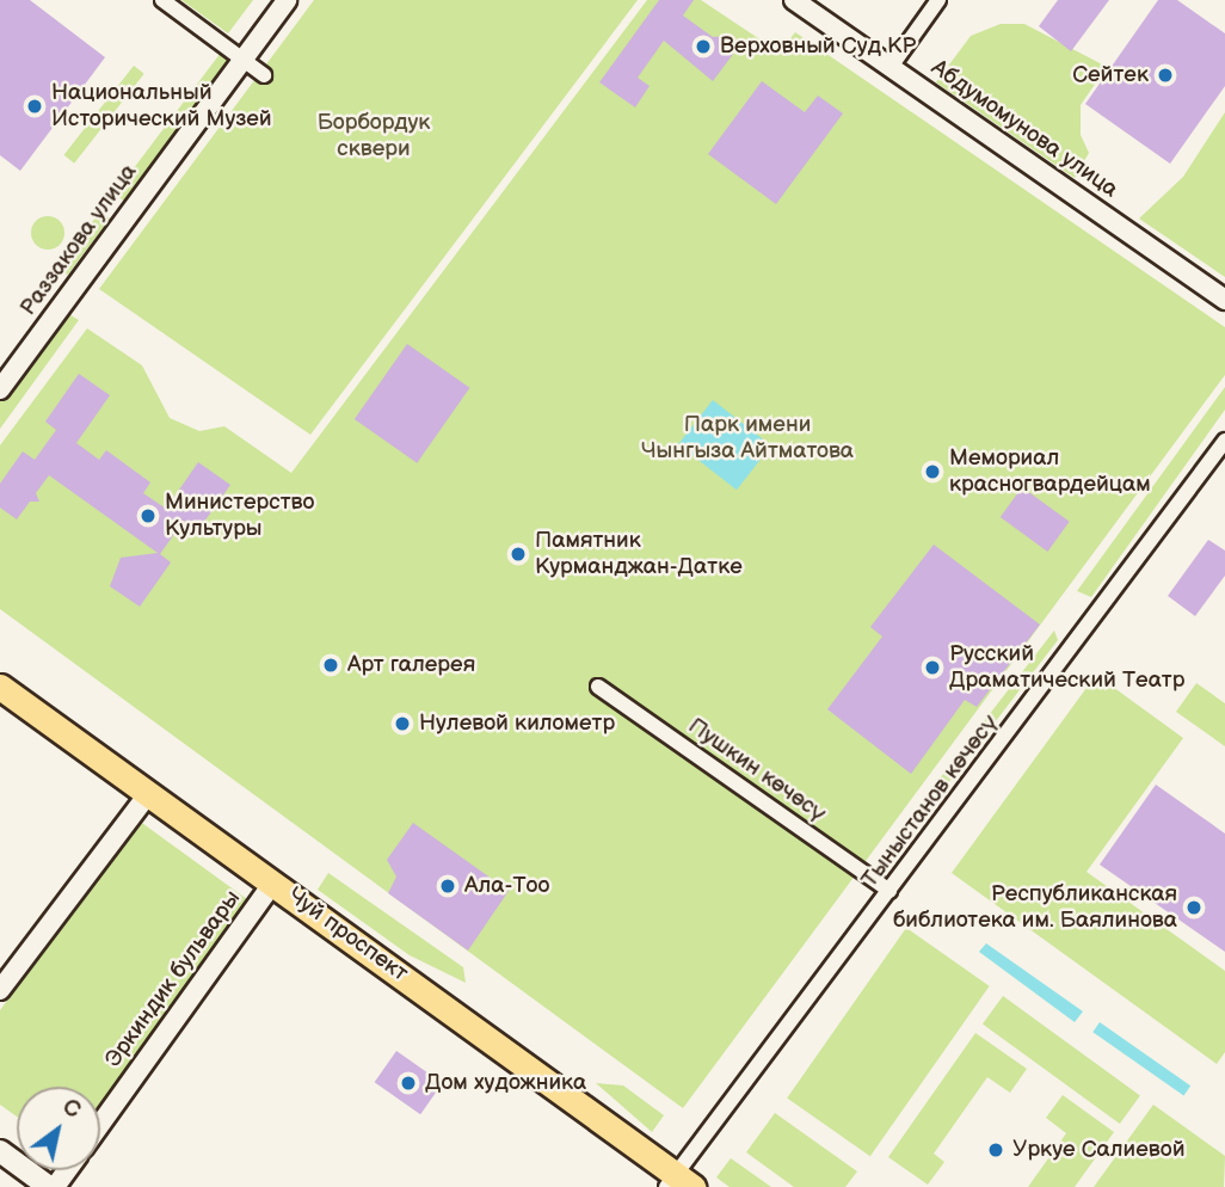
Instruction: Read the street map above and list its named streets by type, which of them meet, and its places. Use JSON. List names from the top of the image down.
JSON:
{
  "streets": {
    "main road": ["Чуй проспект"],
    "street": [
      "Абдумомунова улица",
      "Раззакова улица",
      "Пушкин көчөсү",
      "Тыныстанов көчөсү",
      "Эркиндик бульвары"
    ]
  },
  "crossings": [
    ["Пушкин көчөсү", "Тыныстанов көчөсү"],
    ["Тыныстанов көчөсү", "Чуй проспект"],
    ["Чуй проспект", "Эркиндик бульвары"]
  ],
  "parks": ["Борбордук сквери", "Парк имени Чынгыза Айтматова"],
  "places": [
    "Верховный Суд КР",
    "Сейтек",
    "Национальный Исторический Музей",
    "Мемориал красногвардейцам",
    "Министерство Культуры",
    "Памятник Курманджан-Датке",
    "Арт галерея",
    "Русский Драматический Театр",
    "Нулевой километр",
    "Ала-Тоо",
    "Республиканская библиотека им. Баялинова",
    "Дом художника",
    "Уркуе Салиевой"
  ],
  "north": "top right"
}
